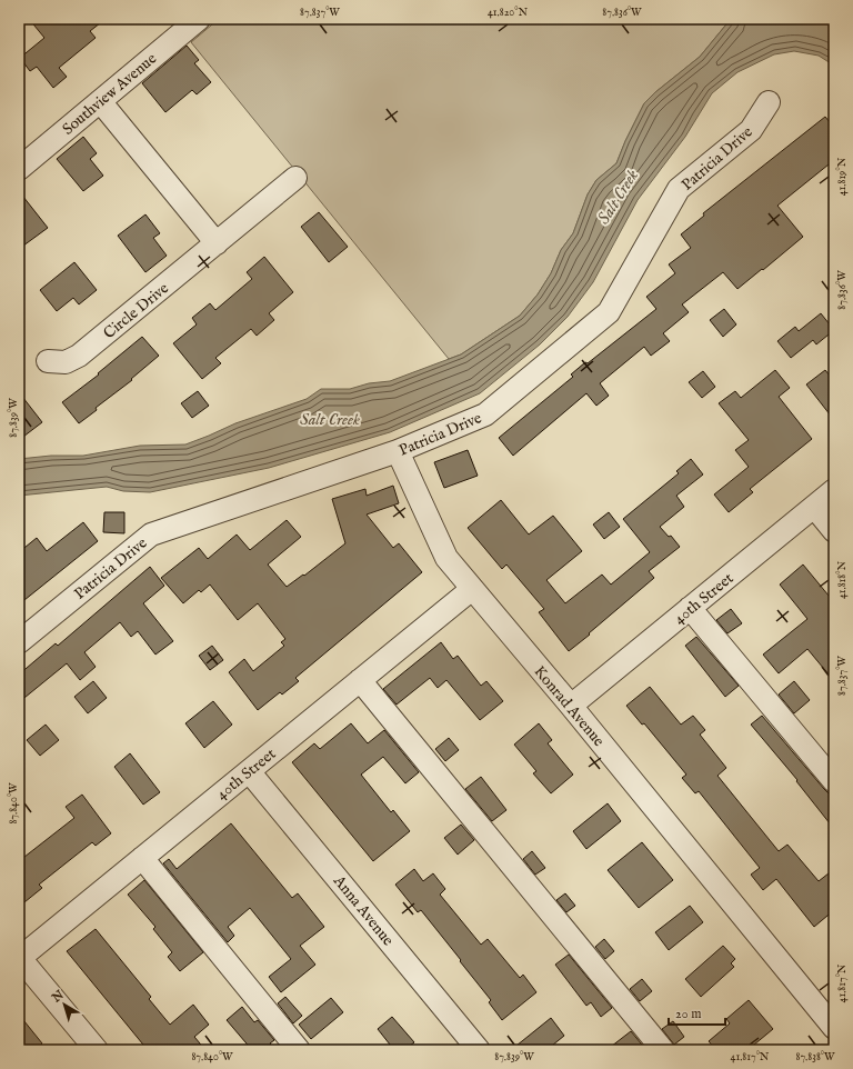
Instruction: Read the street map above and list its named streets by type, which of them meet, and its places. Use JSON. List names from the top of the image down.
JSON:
{
  "streets": {
    "street": [
      "Southview Avenue",
      "Patricia Drive",
      "Circle Drive",
      "40th Street",
      "Konrad Avenue",
      "Anna Avenue"
    ]
  },
  "crossings": [
    ["Patricia Drive", "Konrad Avenue"],
    ["40th Street", "Konrad Avenue"],
    ["40th Street", "Anna Avenue"]
  ],
  "water": ["Salt Creek"],
  "scale_bar": "20 m",
  "north": "top left",
  "coordinates": [
    "87.837°W",
    "41.820°N",
    "87.836°W",
    "41.819°N",
    "87.839°W",
    "41.818°N",
    "87.840°W",
    "41.817°N",
    "87.838°W"
  ]
}
